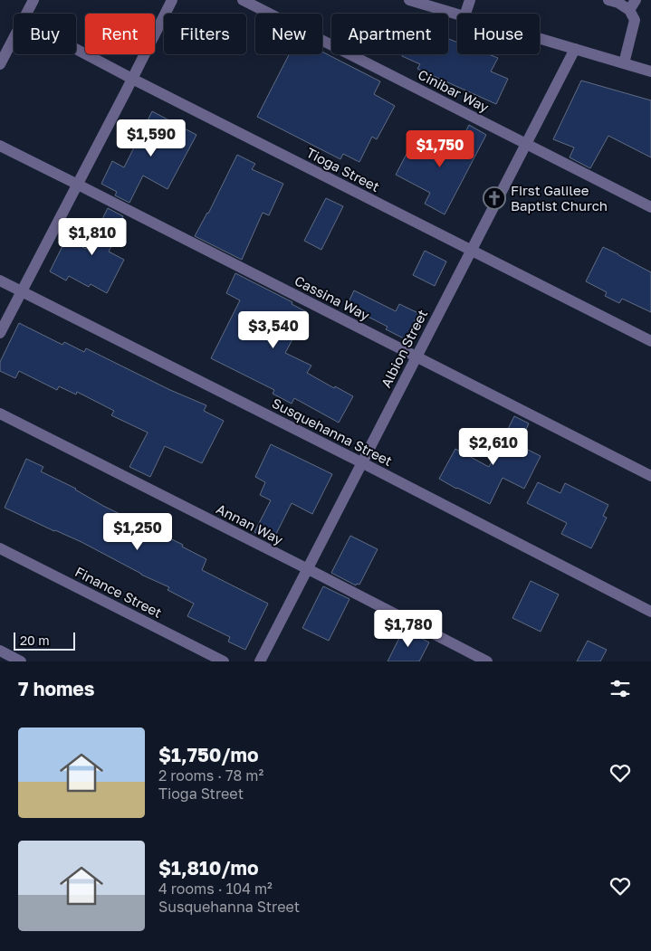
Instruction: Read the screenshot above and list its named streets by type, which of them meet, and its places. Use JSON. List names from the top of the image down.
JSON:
{
  "streets": {
    "street": [
      "Cinibar Way",
      "Tioga Street",
      "Cassina Way",
      "Albion Street",
      "Susquehanna Street",
      "Annan Way",
      "Finance Street"
    ]
  },
  "crossings": [
    ["Cinibar Way", "Albion Street"],
    ["Tioga Street", "Albion Street"],
    ["Cassina Way", "Albion Street"],
    ["Albion Street", "Susquehanna Street"],
    ["Albion Street", "Annan Way"]
  ],
  "places": {
    "church": ["First Galilee Baptist Church"]
  },
  "scale_bar": "20 m",
  "page": {
    "chip": [
      "Buy",
      "Rent",
      "Filters",
      "New",
      "Apartment",
      "House"
    ],
    "price": [
      "$1,590",
      "$1,750",
      "$1,810",
      "$3,540",
      "$2,610",
      "$1,250",
      "$1,780"
    ],
    "scale": "20 m",
    "heading": "7 homes",
    "list": [
      {
        "name": "$1,750/mo",
        "note": "2 rooms · 78 m² · Tioga Street"
      },
      {
        "name": "$1,810/mo",
        "note": "4 rooms · 104 m² · Susquehanna Street"
      }
    ]
  }
}
